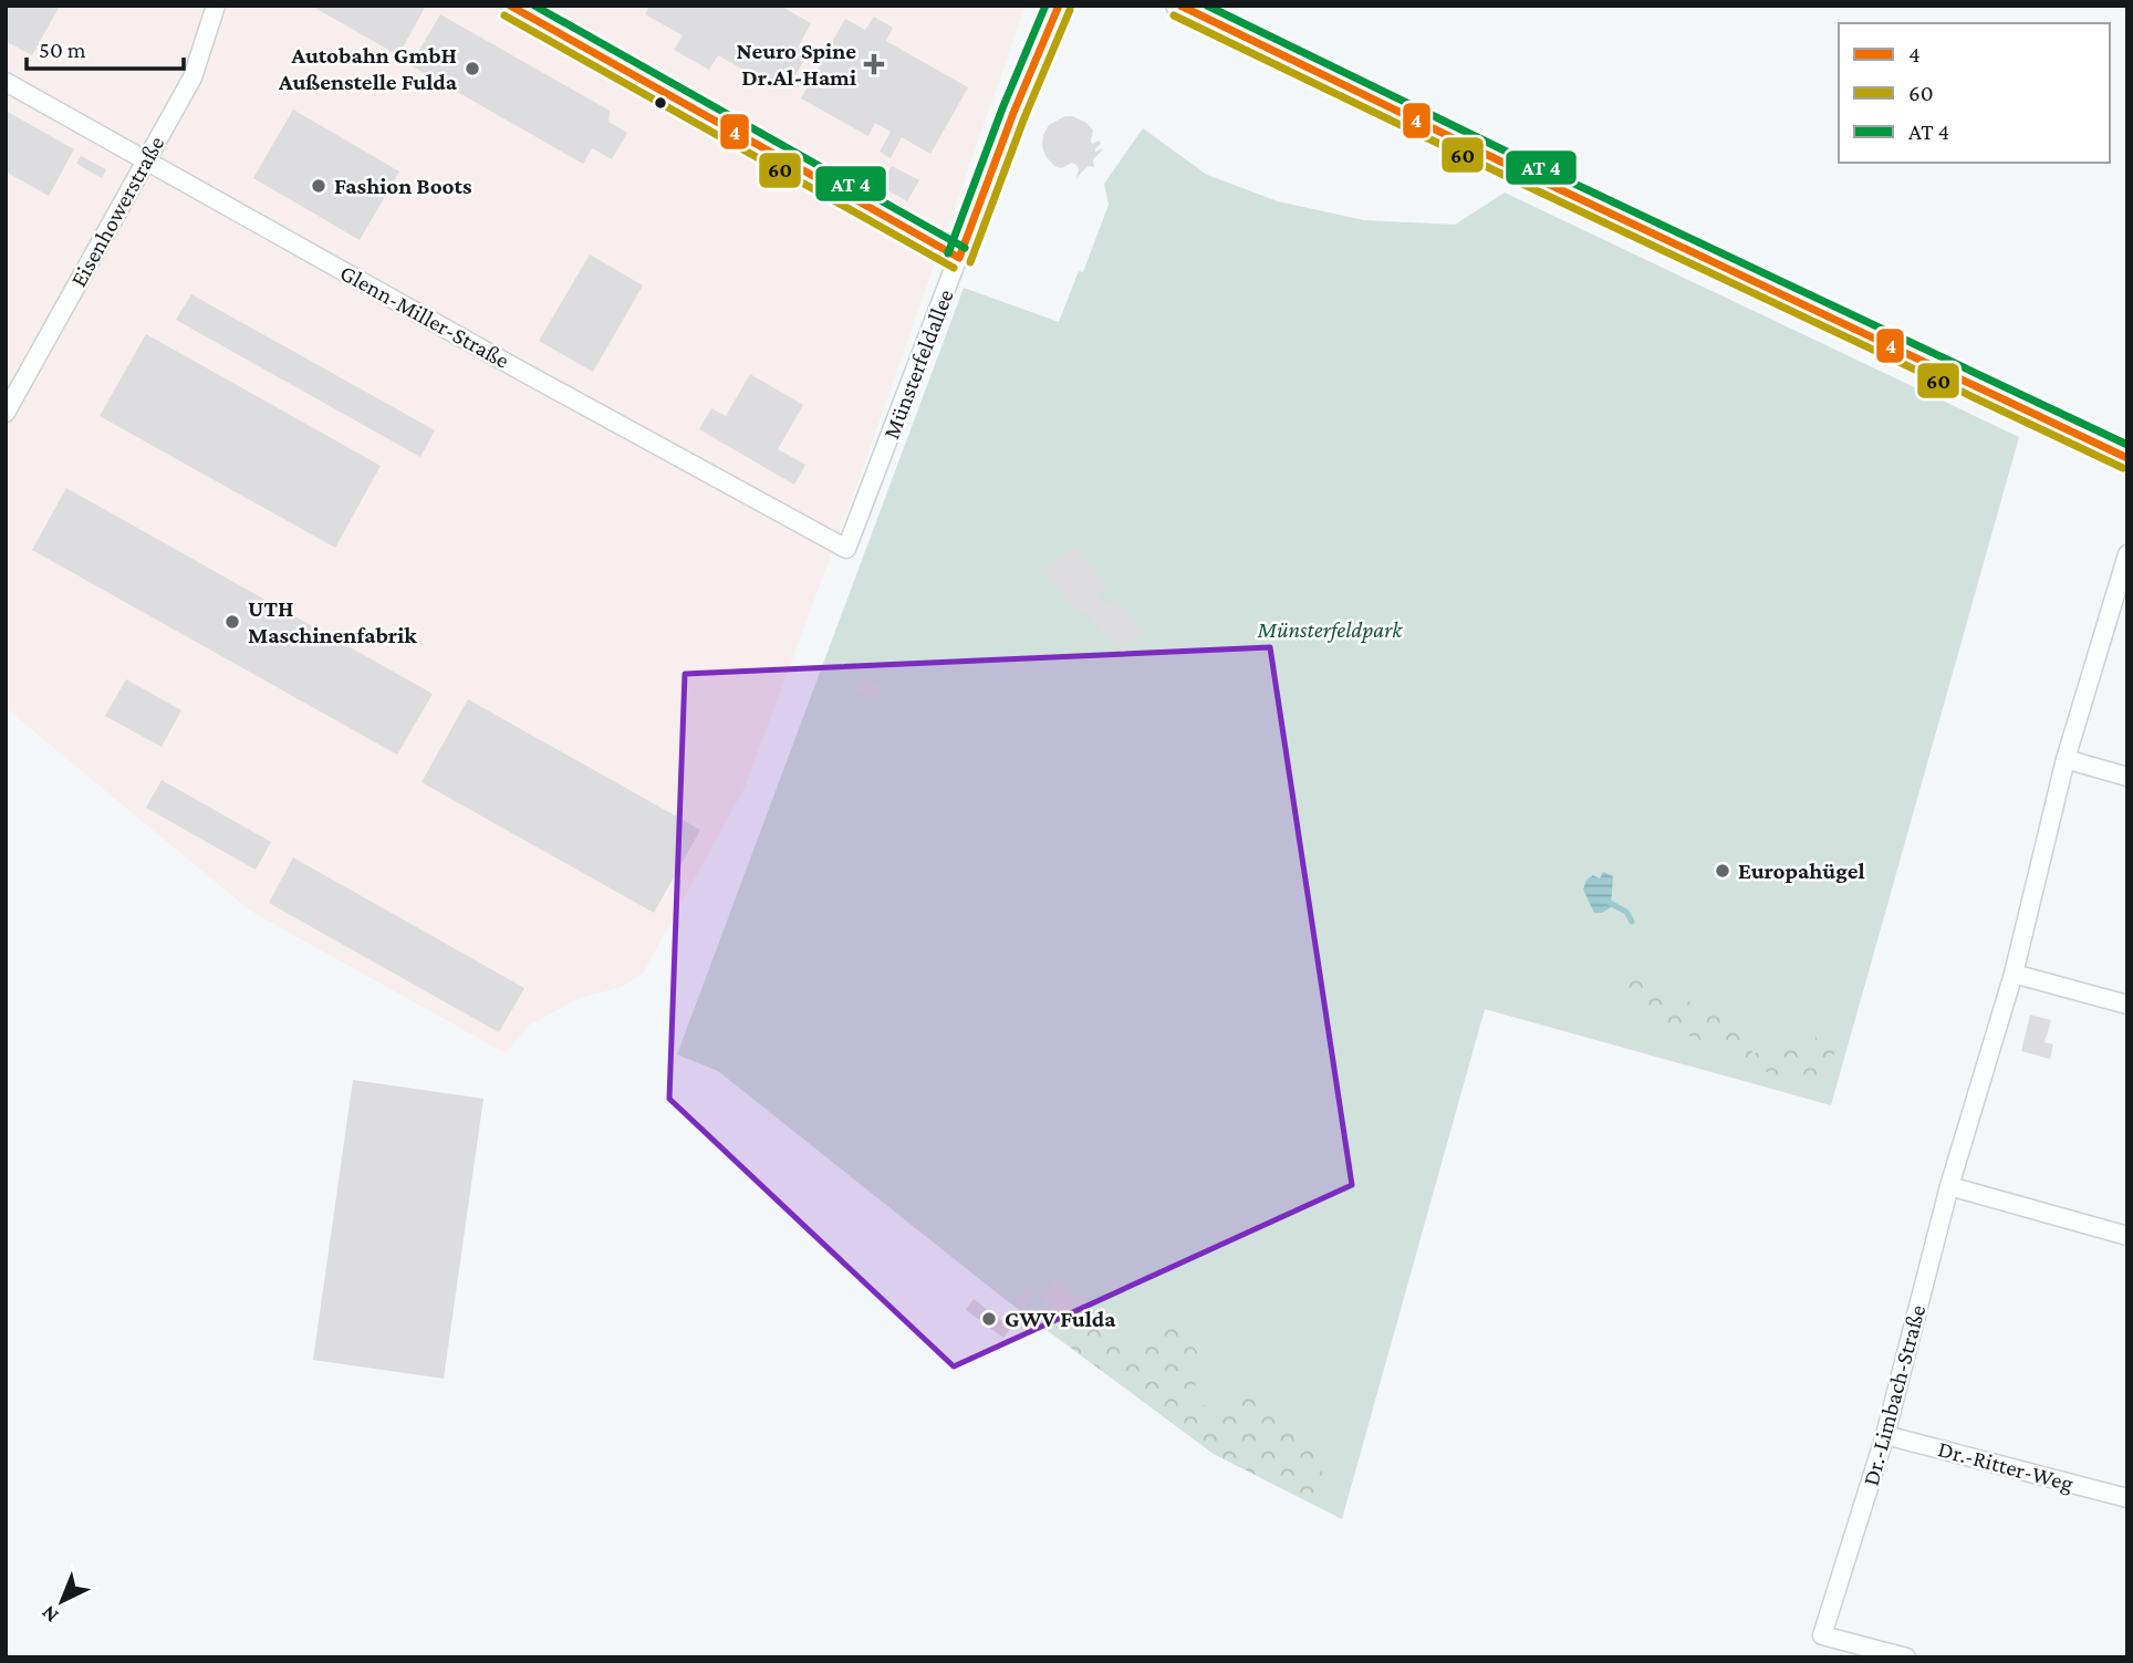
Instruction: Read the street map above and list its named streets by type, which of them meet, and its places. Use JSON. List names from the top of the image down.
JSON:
{
  "streets": {
    "street": [
      "Eisenhowerstraße",
      "Glenn-Miller-Straße",
      "Münsterfeldallee",
      "Dr.-Limbach-Straße",
      "Dr.-Ritter-Weg"
    ]
  },
  "crossings": [
    ["Eisenhowerstraße", "Glenn-Miller-Straße"],
    ["Glenn-Miller-Straße", "Münsterfeldallee"],
    ["Dr.-Limbach-Straße", "Dr.-Ritter-Weg"]
  ],
  "parks": ["Münsterfeldpark"],
  "places": {
    "health": ["Neuro Spine Dr.Al-Hami"],
    "other": [
      "Autobahn GmbH Außenstelle Fulda",
      "Fashion Boots",
      "UTH Maschinenfabrik",
      "Europahügel",
      "GWV Fulda"
    ]
  },
  "lines": ["transit line 4", "transit line 60"],
  "legend": ["4", "60", "AT 4"],
  "scale_bar": "50 m",
  "north": "bottom left"
}
